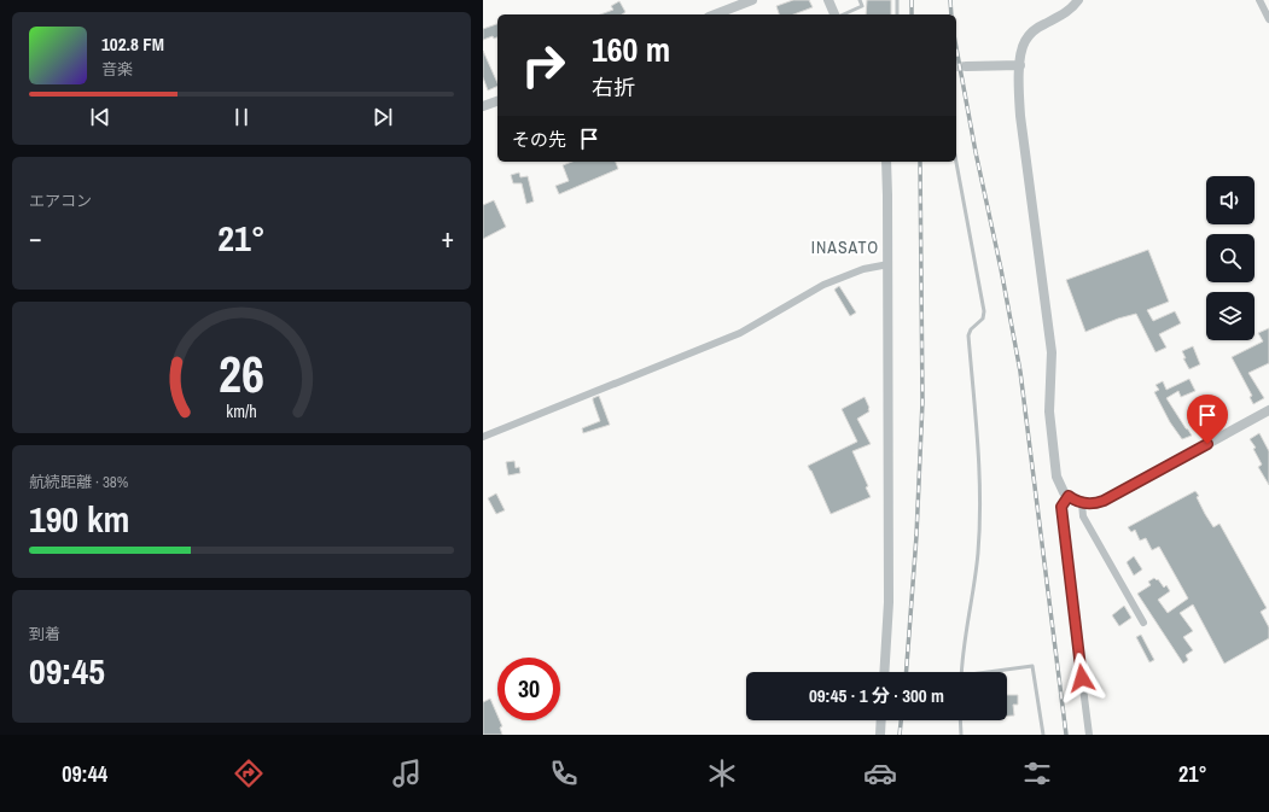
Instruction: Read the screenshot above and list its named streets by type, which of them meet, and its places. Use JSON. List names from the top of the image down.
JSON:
{
  "districts": ["INASATO"],
  "page": {
    "turn": ["160 m", "右折"],
    "song": ["102.8 FM", "音楽"],
    "then": "その先",
    "tile": [
      "エアコン",
      ["航続距離 · 38%", "190 km"],
      ["到着", "09:45"]
    ],
    "heat": ["−", "21°", "+"],
    "limit": "30",
    "trip": "09:45 · 1 分 · 300 m",
    "tabs": ["09:44", "21°"],
    "gauge": ["26", "km/h"]
  }
}
